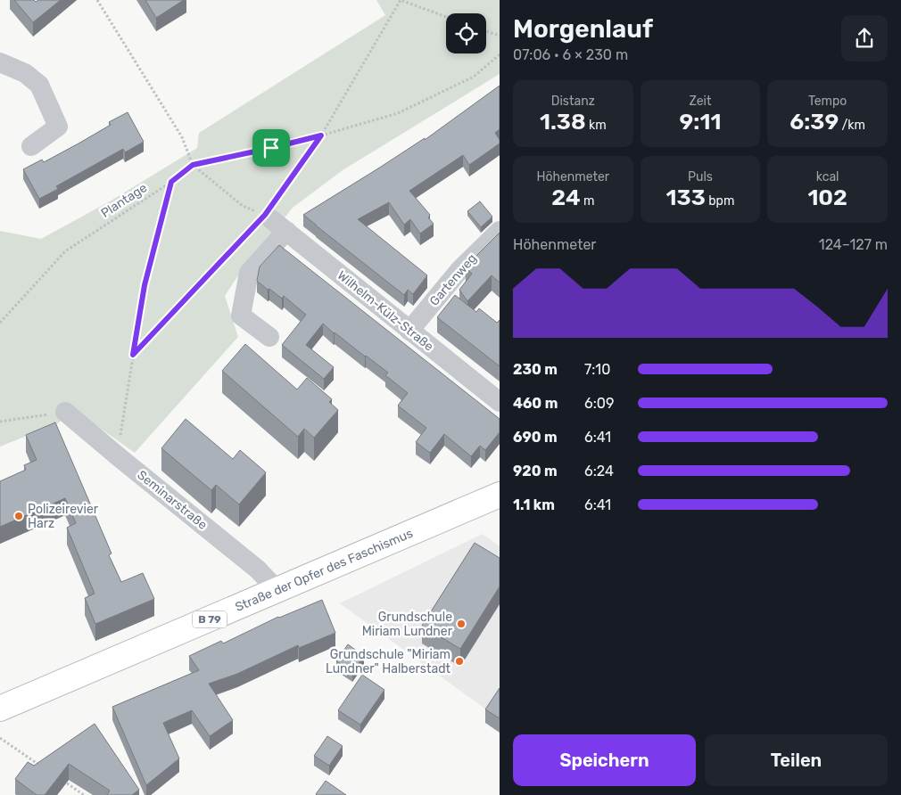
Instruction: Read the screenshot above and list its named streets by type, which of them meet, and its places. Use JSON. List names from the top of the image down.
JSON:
{
  "streets": {
    "main road": ["Straße der Opfer des Faschismus", "B 79"],
    "street": ["Gartenweg", "Wilhelm-Külz-Straße", "Seminarstraße"],
    "path": ["Plantage"]
  },
  "crossings": [
    ["Gartenweg", "Wilhelm-Külz-Straße"],
    ["Seminarstraße", "Straße der Opfer des Faschismus"]
  ],
  "places": ["Polizeirevier Harz", "Grundschule Miriam Lundner", "Grundschule \"Miriam Lundner\" Halberstadt"],
  "page": {
    "heading": ["Morgenlauf", "07:06 · 6 × 230 m"],
    "stats": [
      ["Distanz", "1.38 km"],
      ["Zeit", "9:11"],
      ["Tempo", "6:39 /km"],
      ["Höhenmeter", "24 m"],
      ["Puls", "133 bpm"],
      ["kcal", "102"]
    ],
    "chart": ["Höhenmeter", "124–127 m"],
    "list": [
      {
        "name": "230 m",
        "note": "7:10"
      },
      {
        "name": "460 m",
        "note": "6:09"
      },
      {
        "name": "690 m",
        "note": "6:41"
      },
      {
        "name": "920 m",
        "note": "6:24"
      },
      {
        "name": "1.1 km",
        "note": "6:41"
      }
    ],
    "buttons": ["Speichern", "Teilen"]
  }
}
